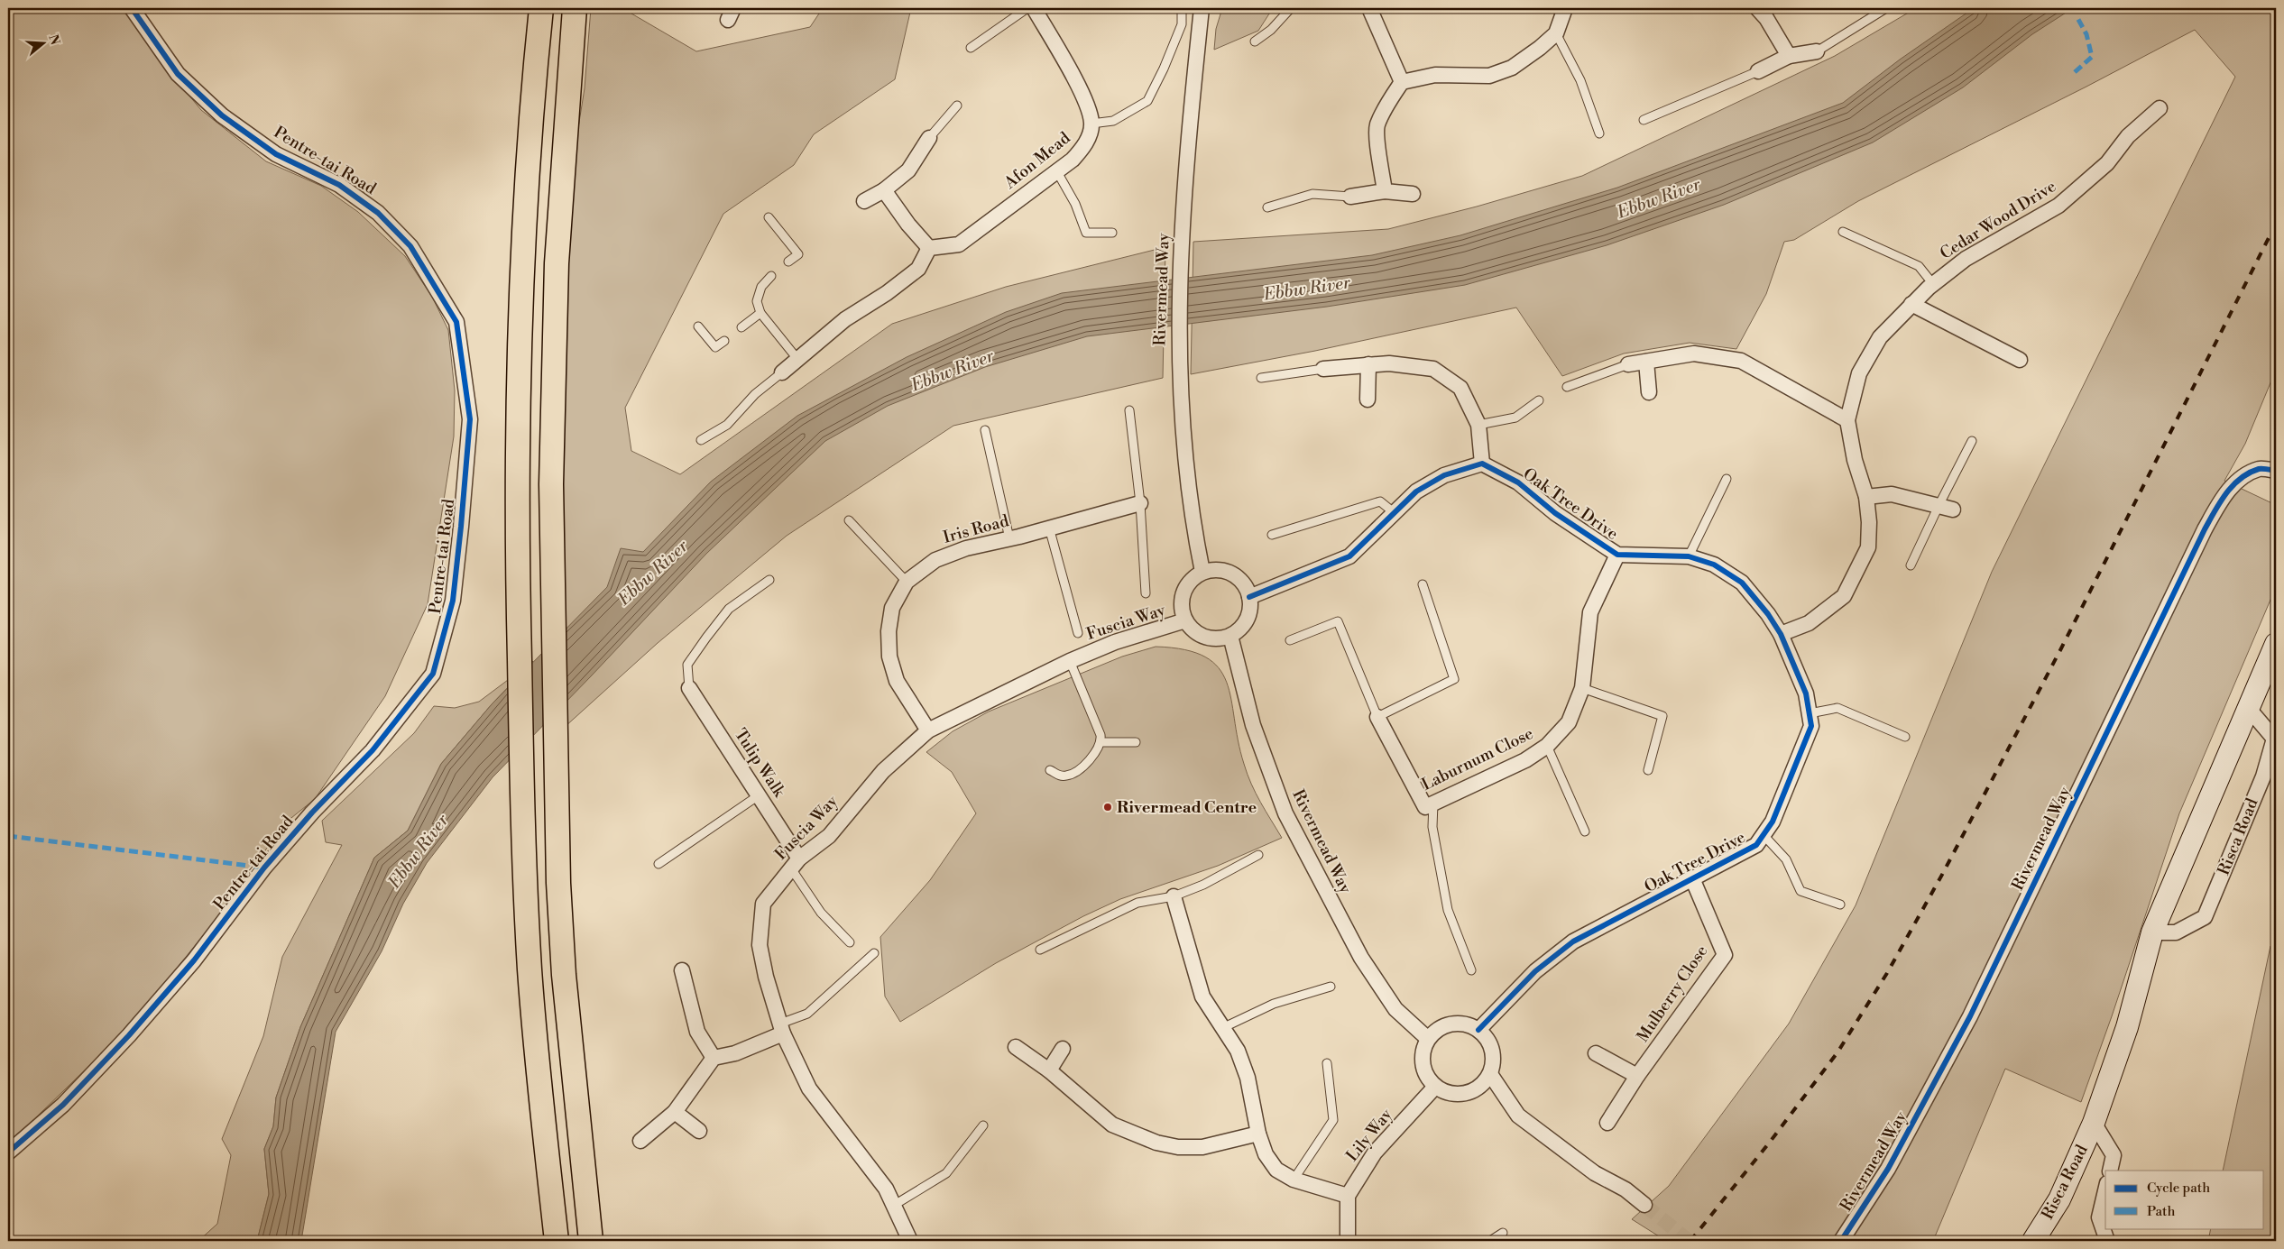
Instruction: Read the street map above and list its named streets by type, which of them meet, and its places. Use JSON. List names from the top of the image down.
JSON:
{
  "streets": {
    "main road": ["Risca Road"],
    "street": [
      "Pentre-tai Road",
      "Afon Mead",
      "Cedar Wood Drive",
      "Rivermead Way",
      "Oak Tree Drive",
      "Iris Road",
      "Fuscia Way",
      "Laburnum Close",
      "Tulip Walk",
      "Mulberry Close",
      "Lily Way"
    ]
  },
  "crossings": [
    ["Cedar Wood Drive", "Oak Tree Drive"],
    ["Rivermead Way", "Oak Tree Drive"],
    ["Rivermead Way", "Fuscia Way"],
    ["Rivermead Way", "Lily Way"],
    ["Oak Tree Drive", "Laburnum Close"],
    ["Oak Tree Drive", "Mulberry Close"],
    ["Oak Tree Drive", "Lily Way"],
    ["Iris Road", "Fuscia Way"],
    ["Fuscia Way", "Tulip Walk"]
  ],
  "water": ["Ebbw River"],
  "places": ["Rivermead Centre"],
  "legend": ["Cycle path", "Path"],
  "north": "right"
}
